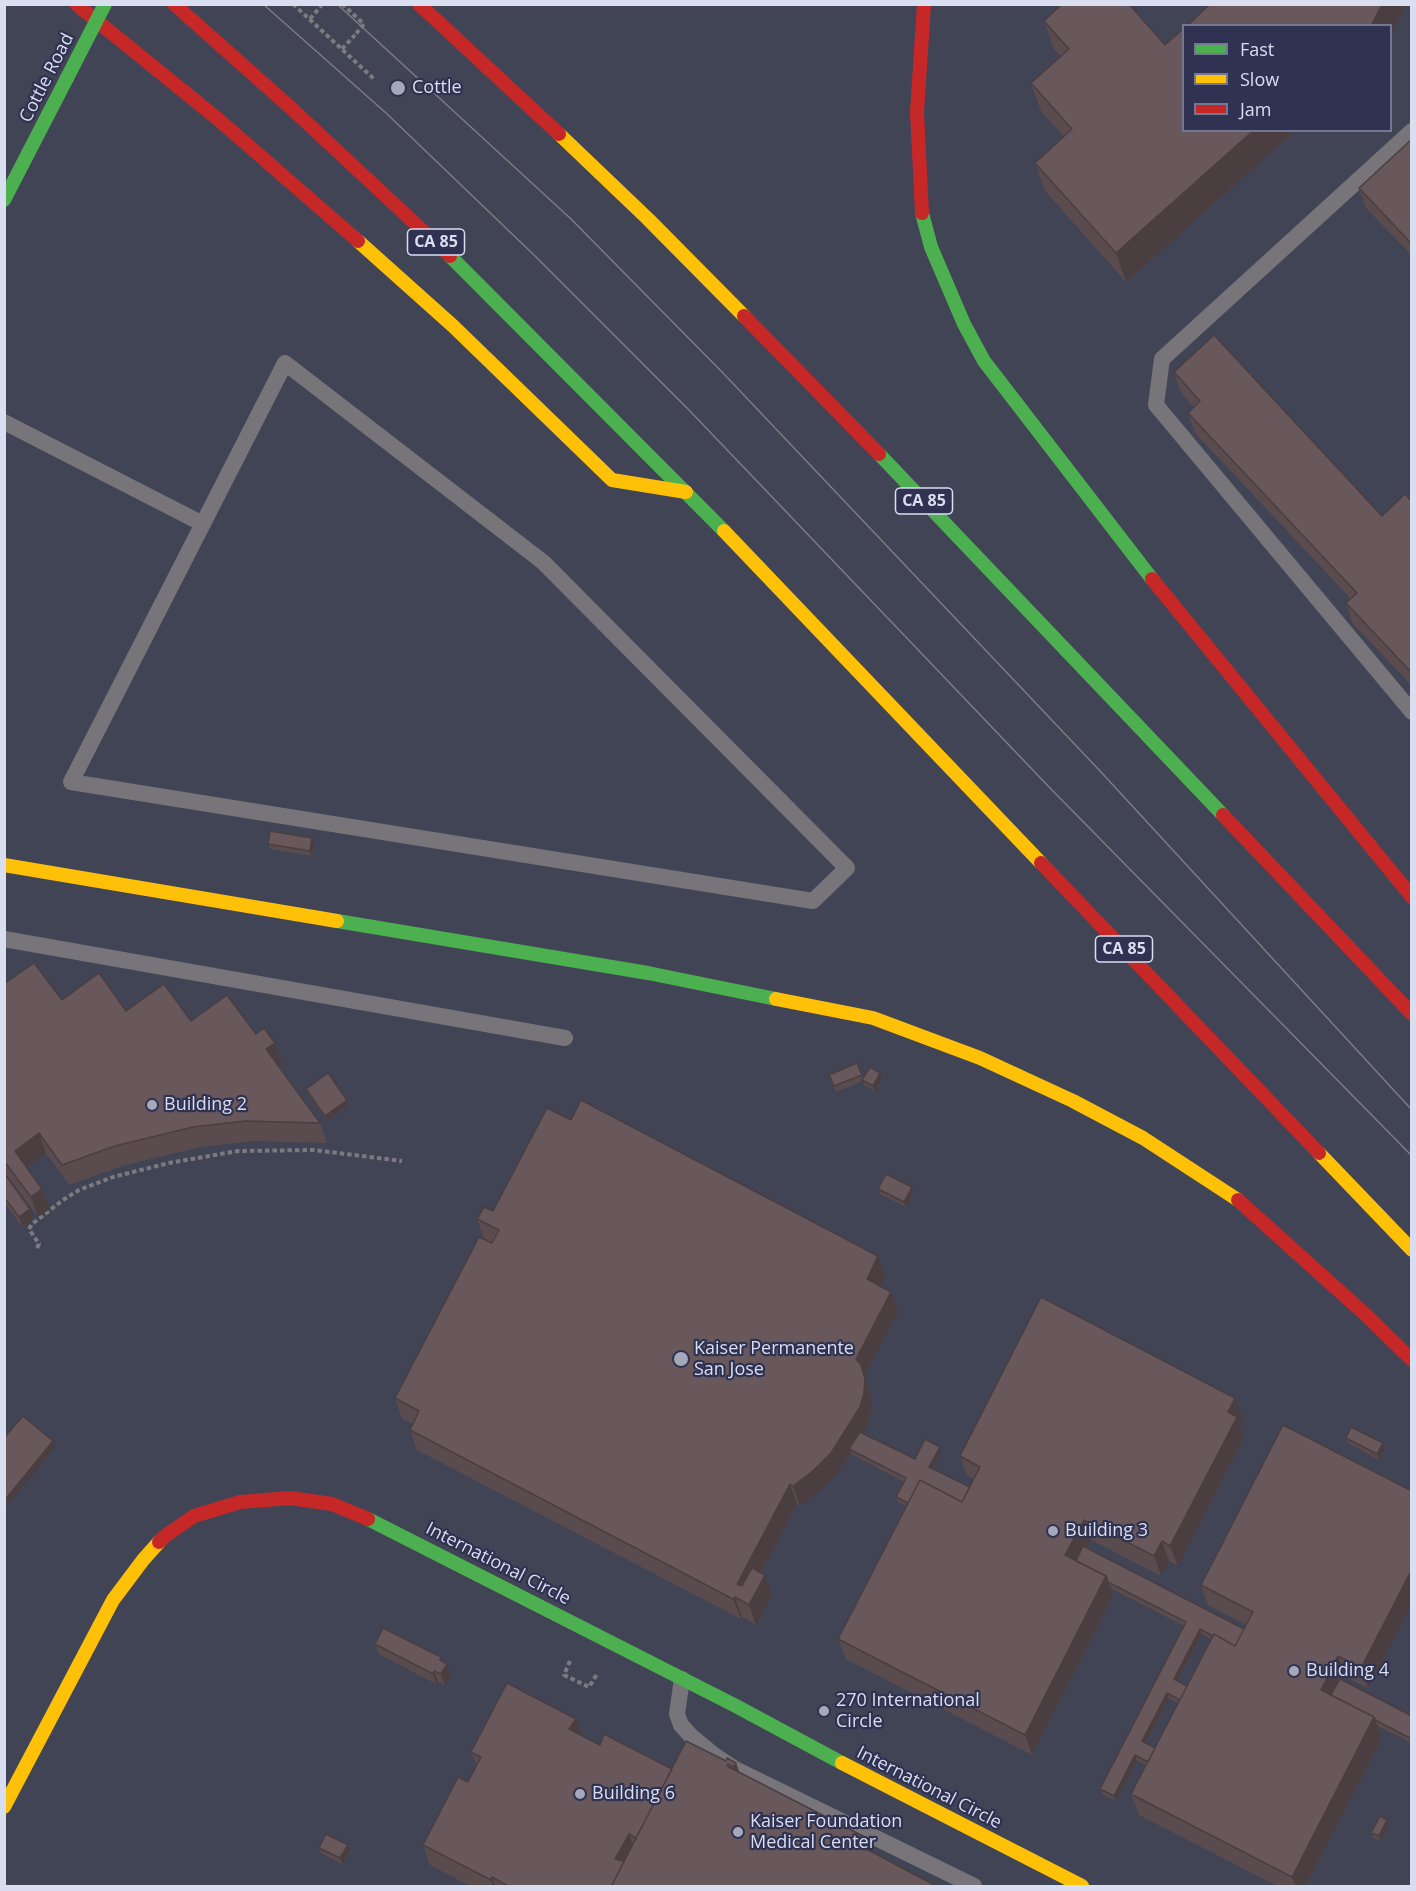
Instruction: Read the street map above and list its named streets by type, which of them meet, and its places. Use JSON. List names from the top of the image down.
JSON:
{
  "streets": {
    "main road": ["Cottle Road", "CA 85", "International Circle"]
  },
  "places": [
    "Cottle",
    "Building 2",
    "Kaiser Permanente San Jose",
    "Building 3",
    "Building 4",
    "270 International Circle",
    "Building 6",
    "Kaiser Foundation Medical Center"
  ],
  "legend": ["Fast", "Slow", "Jam"]
}
